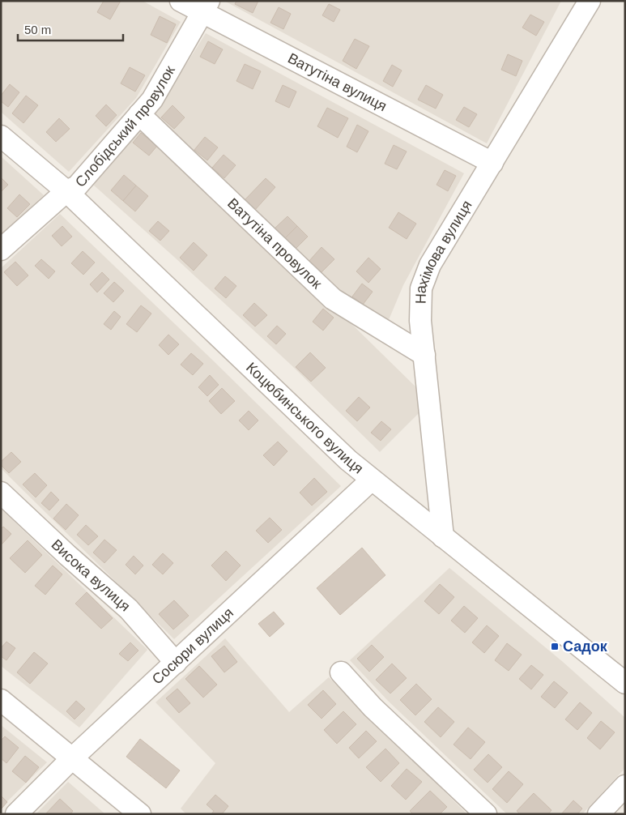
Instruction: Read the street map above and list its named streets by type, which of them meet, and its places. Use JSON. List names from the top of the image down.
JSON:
{
  "streets": {
    "street": [
      "Ватутіна вулиця",
      "Слобідський провулок",
      "Ватутіна провулок",
      "Нахімова вулиця",
      "Коцюбинського вулиця",
      "Висока вулиця",
      "Сосюри вулиця"
    ]
  },
  "crossings": [
    ["Ватутіна вулиця", "Слобідський провулок"],
    ["Ватутіна вулиця", "Нахімова вулиця"],
    ["Слобідський провулок", "Ватутіна провулок"],
    ["Слобідський провулок", "Коцюбинського вулиця"],
    ["Ватутіна провулок", "Нахімова вулиця"],
    ["Нахімова вулиця", "Коцюбинського вулиця"],
    ["Коцюбинського вулиця", "Сосюри вулиця"],
    ["Висока вулиця", "Сосюри вулиця"]
  ],
  "places": {
    "transit": ["Садок"]
  },
  "scale_bar": "50 m"
}
